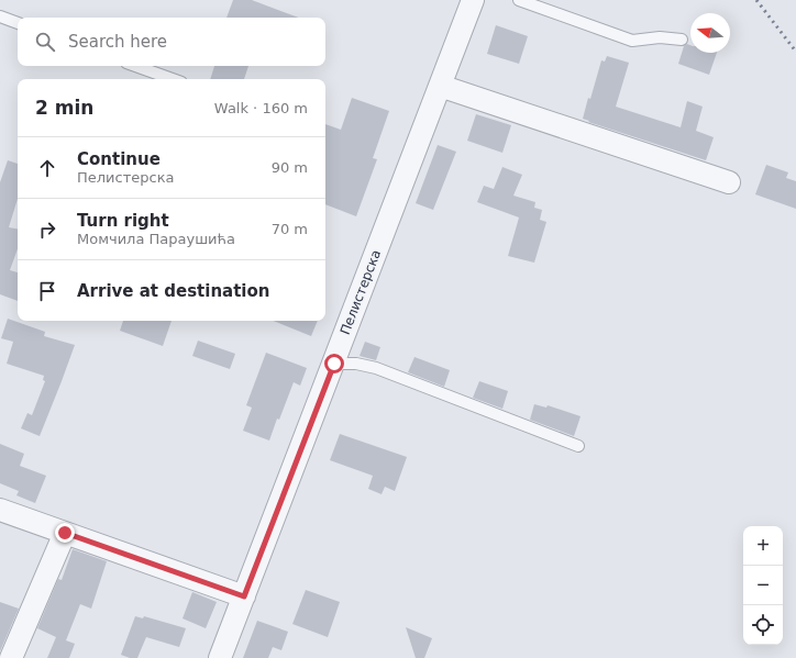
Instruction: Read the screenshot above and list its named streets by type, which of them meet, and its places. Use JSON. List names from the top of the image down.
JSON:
{
  "streets": {
    "street": ["Пелистерска"]
  },
  "north": "left",
  "page": {
    "search": "Search here",
    "heading": ["2 min", "Walk · 160 m"],
    "list": [
      ["Continue", "Пелистерска", "90 m"],
      ["Turn right", "Момчила Параушића", "70 m"],
      "Arrive at destination"
    ],
    "map_buttons": ["+", "−"]
  }
}
